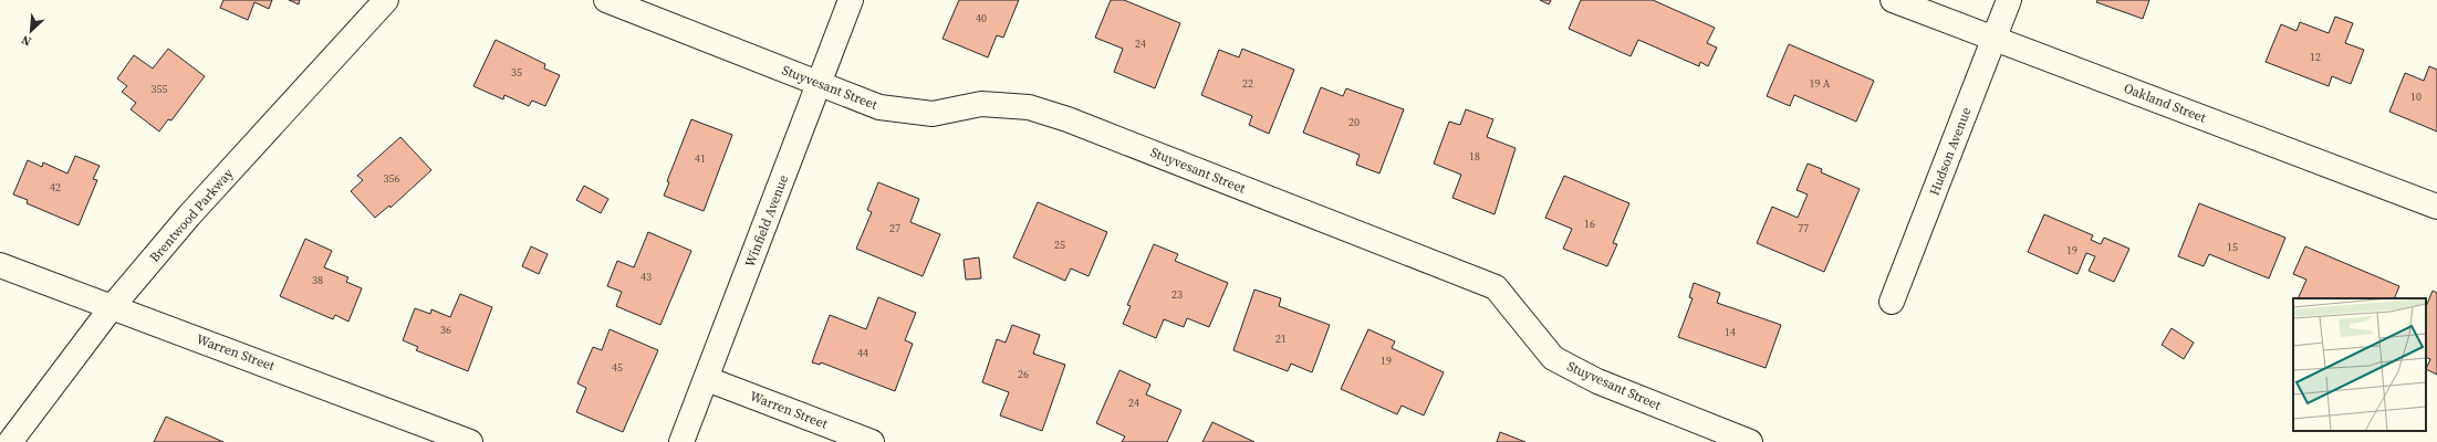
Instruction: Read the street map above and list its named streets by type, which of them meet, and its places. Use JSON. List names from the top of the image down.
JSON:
{
  "streets": {
    "street": [
      "Stuyvesant Street",
      "Oakland Street",
      "Hudson Avenue",
      "Brentwood Parkway",
      "Winfield Avenue",
      "Warren Street"
    ]
  },
  "crossings": [
    ["Stuyvesant Street", "Winfield Avenue"],
    ["Oakland Street", "Hudson Avenue"],
    ["Brentwood Parkway", "Warren Street"],
    ["Winfield Avenue", "Warren Street"]
  ],
  "house_numbers": [
    "40",
    "24",
    "12",
    "35",
    "22",
    "19 A",
    "355",
    "10",
    "20",
    "18",
    "41",
    "356",
    "42",
    "16",
    "27",
    "77",
    "25",
    "15",
    "19",
    "43",
    "38",
    "23",
    "36",
    "14",
    "21",
    "44",
    "19",
    "45",
    "26",
    "24"
  ],
  "north": "bottom left"
}
